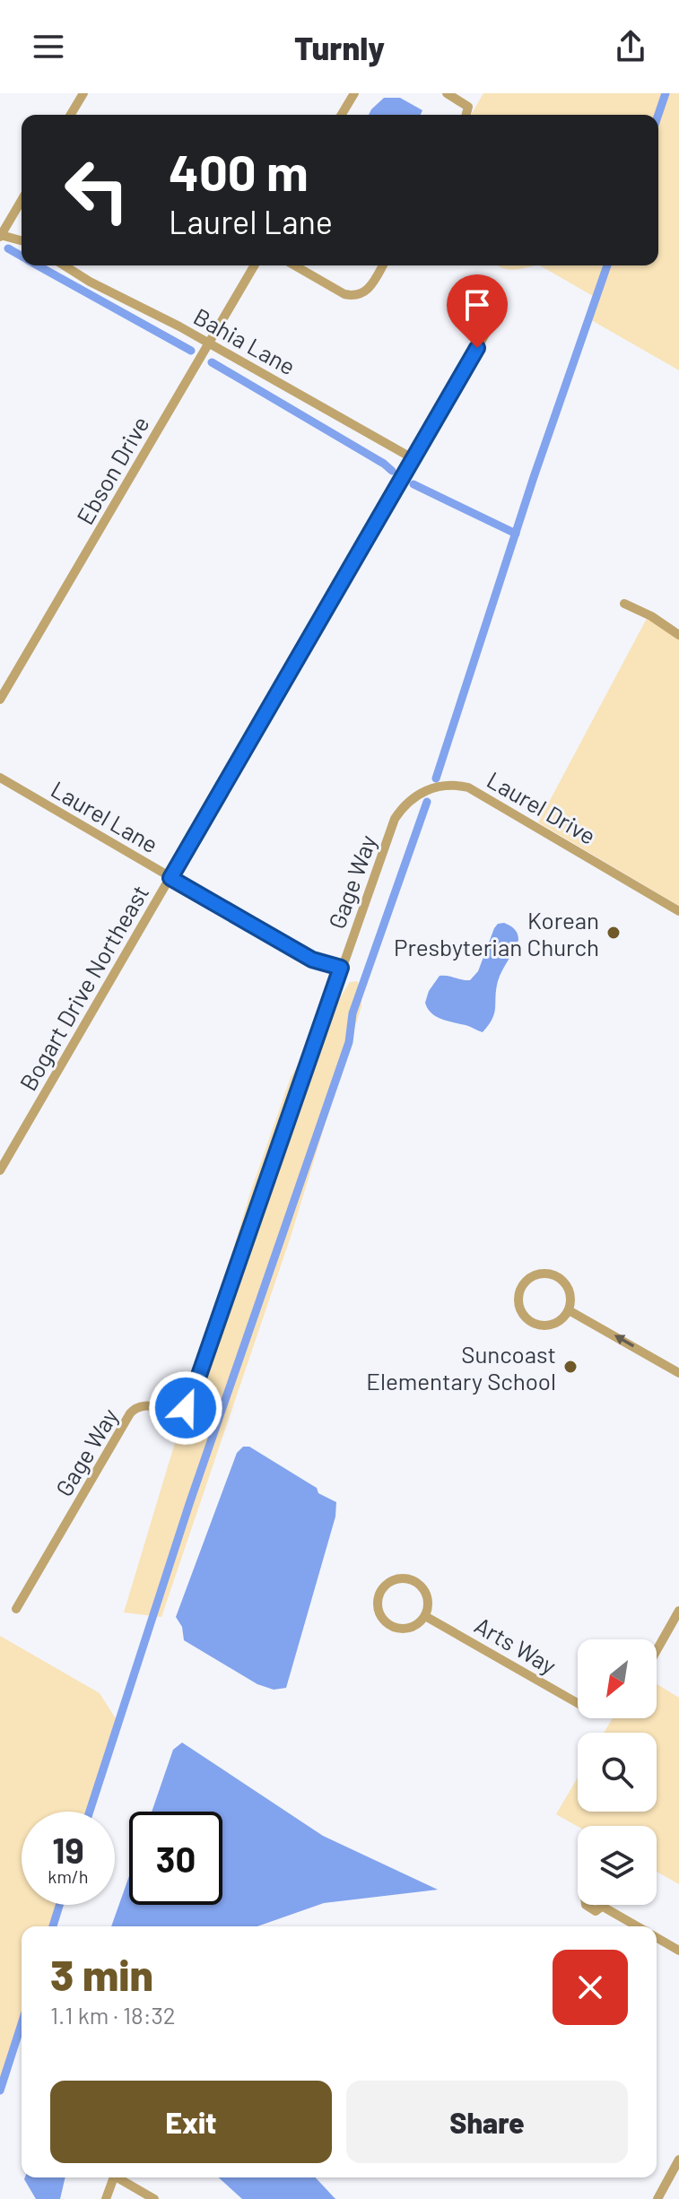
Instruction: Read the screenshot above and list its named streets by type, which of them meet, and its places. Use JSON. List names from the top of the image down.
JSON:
{
  "streets": {
    "street": [
      "Bahia Lane",
      "Ebson Drive",
      "Laurel Drive",
      "Laurel Lane",
      "Gage Way",
      "Bogart Drive Northeast",
      "Arts Way"
    ]
  },
  "crossings": [
    ["Bahia Lane", "Ebson Drive"],
    ["Bahia Lane", "Bogart Drive Northeast"],
    ["Laurel Drive", "Gage Way"],
    ["Laurel Lane", "Gage Way"],
    ["Laurel Lane", "Bogart Drive Northeast"]
  ],
  "places": ["Korean Presbyterian Church", "Suncoast Elementary School"],
  "north": "bottom left",
  "page": {
    "header": "Turnly",
    "turn": ["400 m", "Laurel Lane"],
    "speed": "19 km/h",
    "limit": "30",
    "heading": ["3 min", "1.1 km · 18:32"],
    "buttons": ["Exit", "Share"]
  }
}
